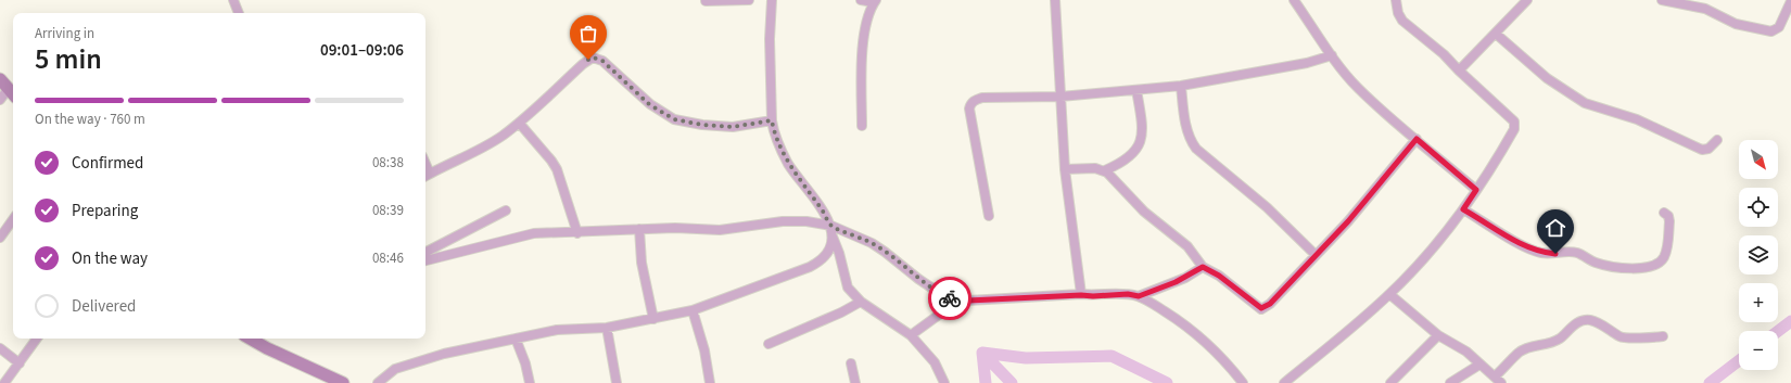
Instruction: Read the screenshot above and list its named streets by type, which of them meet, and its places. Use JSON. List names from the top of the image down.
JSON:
{
  "north": "bottom right",
  "page": {
    "heading": ["5 min", "Arriving in", "09:01–09:06"],
    "bar": "On the way · 760 m",
    "list": [
      ["Confirmed", "08:38"],
      ["Preparing", "08:39"],
      ["On the way", "08:46"],
      "Delivered"
    ],
    "map_buttons": ["+", "−"]
  }
}
